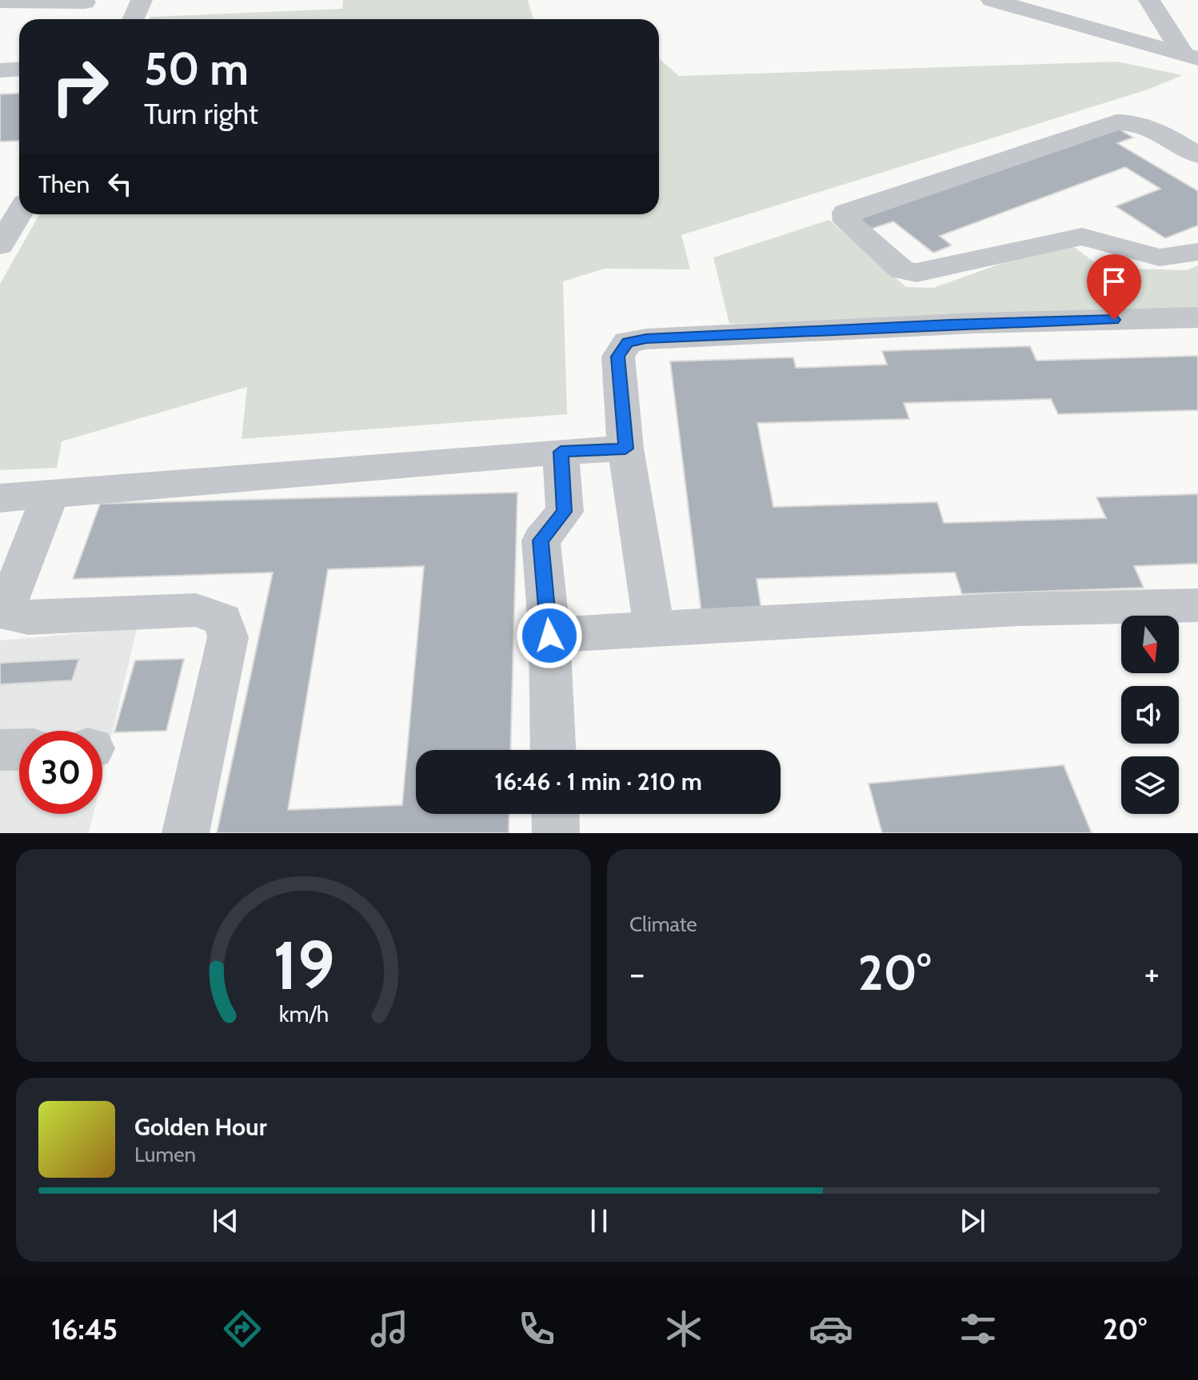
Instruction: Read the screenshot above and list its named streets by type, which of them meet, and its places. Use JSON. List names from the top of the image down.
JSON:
{
  "north": "bottom",
  "page": {
    "turn": ["50 m", "Turn right"],
    "then": "Then",
    "limit": "30",
    "trip": "16:46 · 1 min · 210 m",
    "tile": "Climate",
    "heat": ["−", "20°", "+"],
    "song": ["Golden Hour", "Lumen"],
    "tabs": ["16:45", "20°"],
    "gauge": ["19", "km/h"]
  }
}
